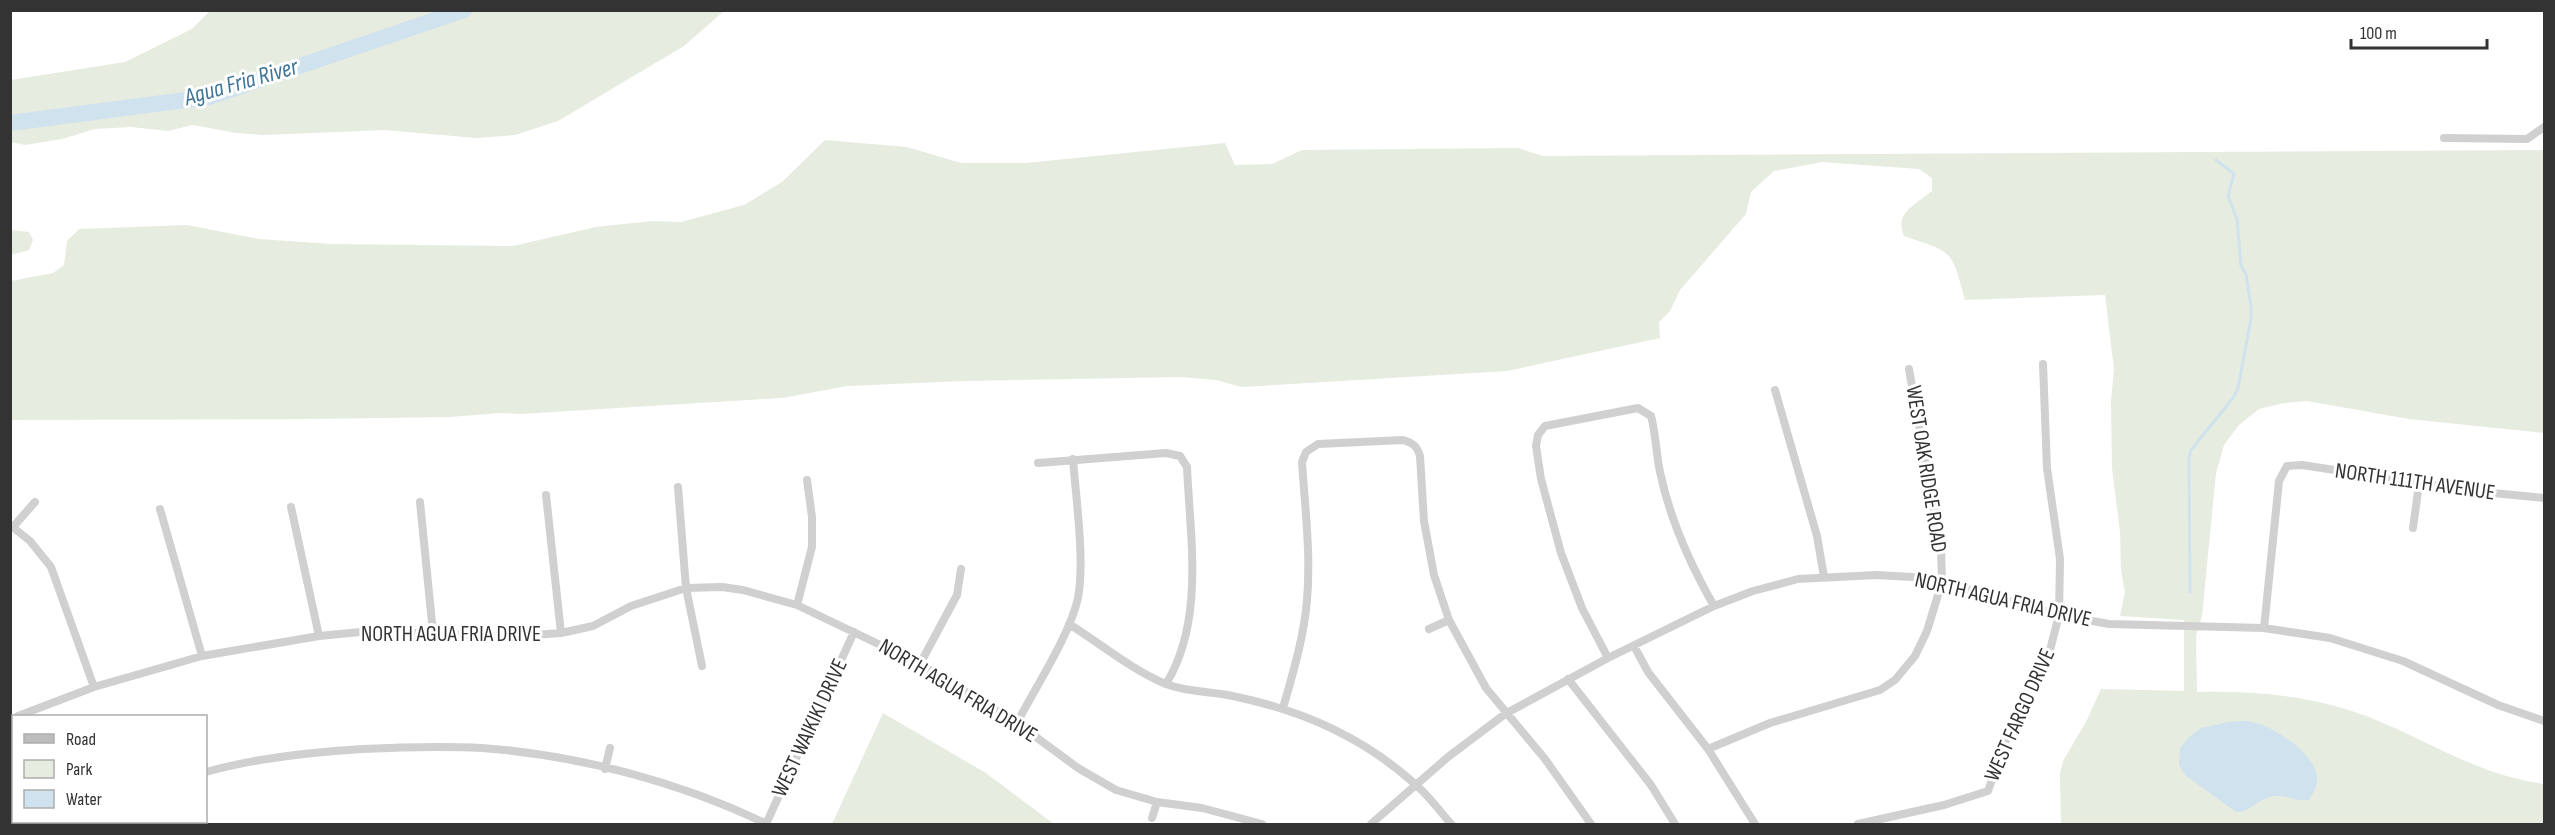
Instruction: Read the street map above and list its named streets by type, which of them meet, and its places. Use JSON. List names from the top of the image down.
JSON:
{
  "streets": {
    "street": [
      "WEST OAK RIDGE ROAD",
      "NORTH 111TH AVENUE",
      "NORTH AGUA FRIA DRIVE",
      "WEST FARGO DRIVE",
      "WEST WAIKIKI DRIVE"
    ]
  },
  "crossings": [
    ["WEST OAK RIDGE ROAD", "NORTH AGUA FRIA DRIVE"],
    ["NORTH 111TH AVENUE", "NORTH AGUA FRIA DRIVE"],
    ["NORTH AGUA FRIA DRIVE", "WEST FARGO DRIVE"],
    ["NORTH AGUA FRIA DRIVE", "WEST WAIKIKI DRIVE"]
  ],
  "water": ["Agua Fria River"],
  "legend": ["Road", "Park", "Water"],
  "scale_bar": "100 m"
}
